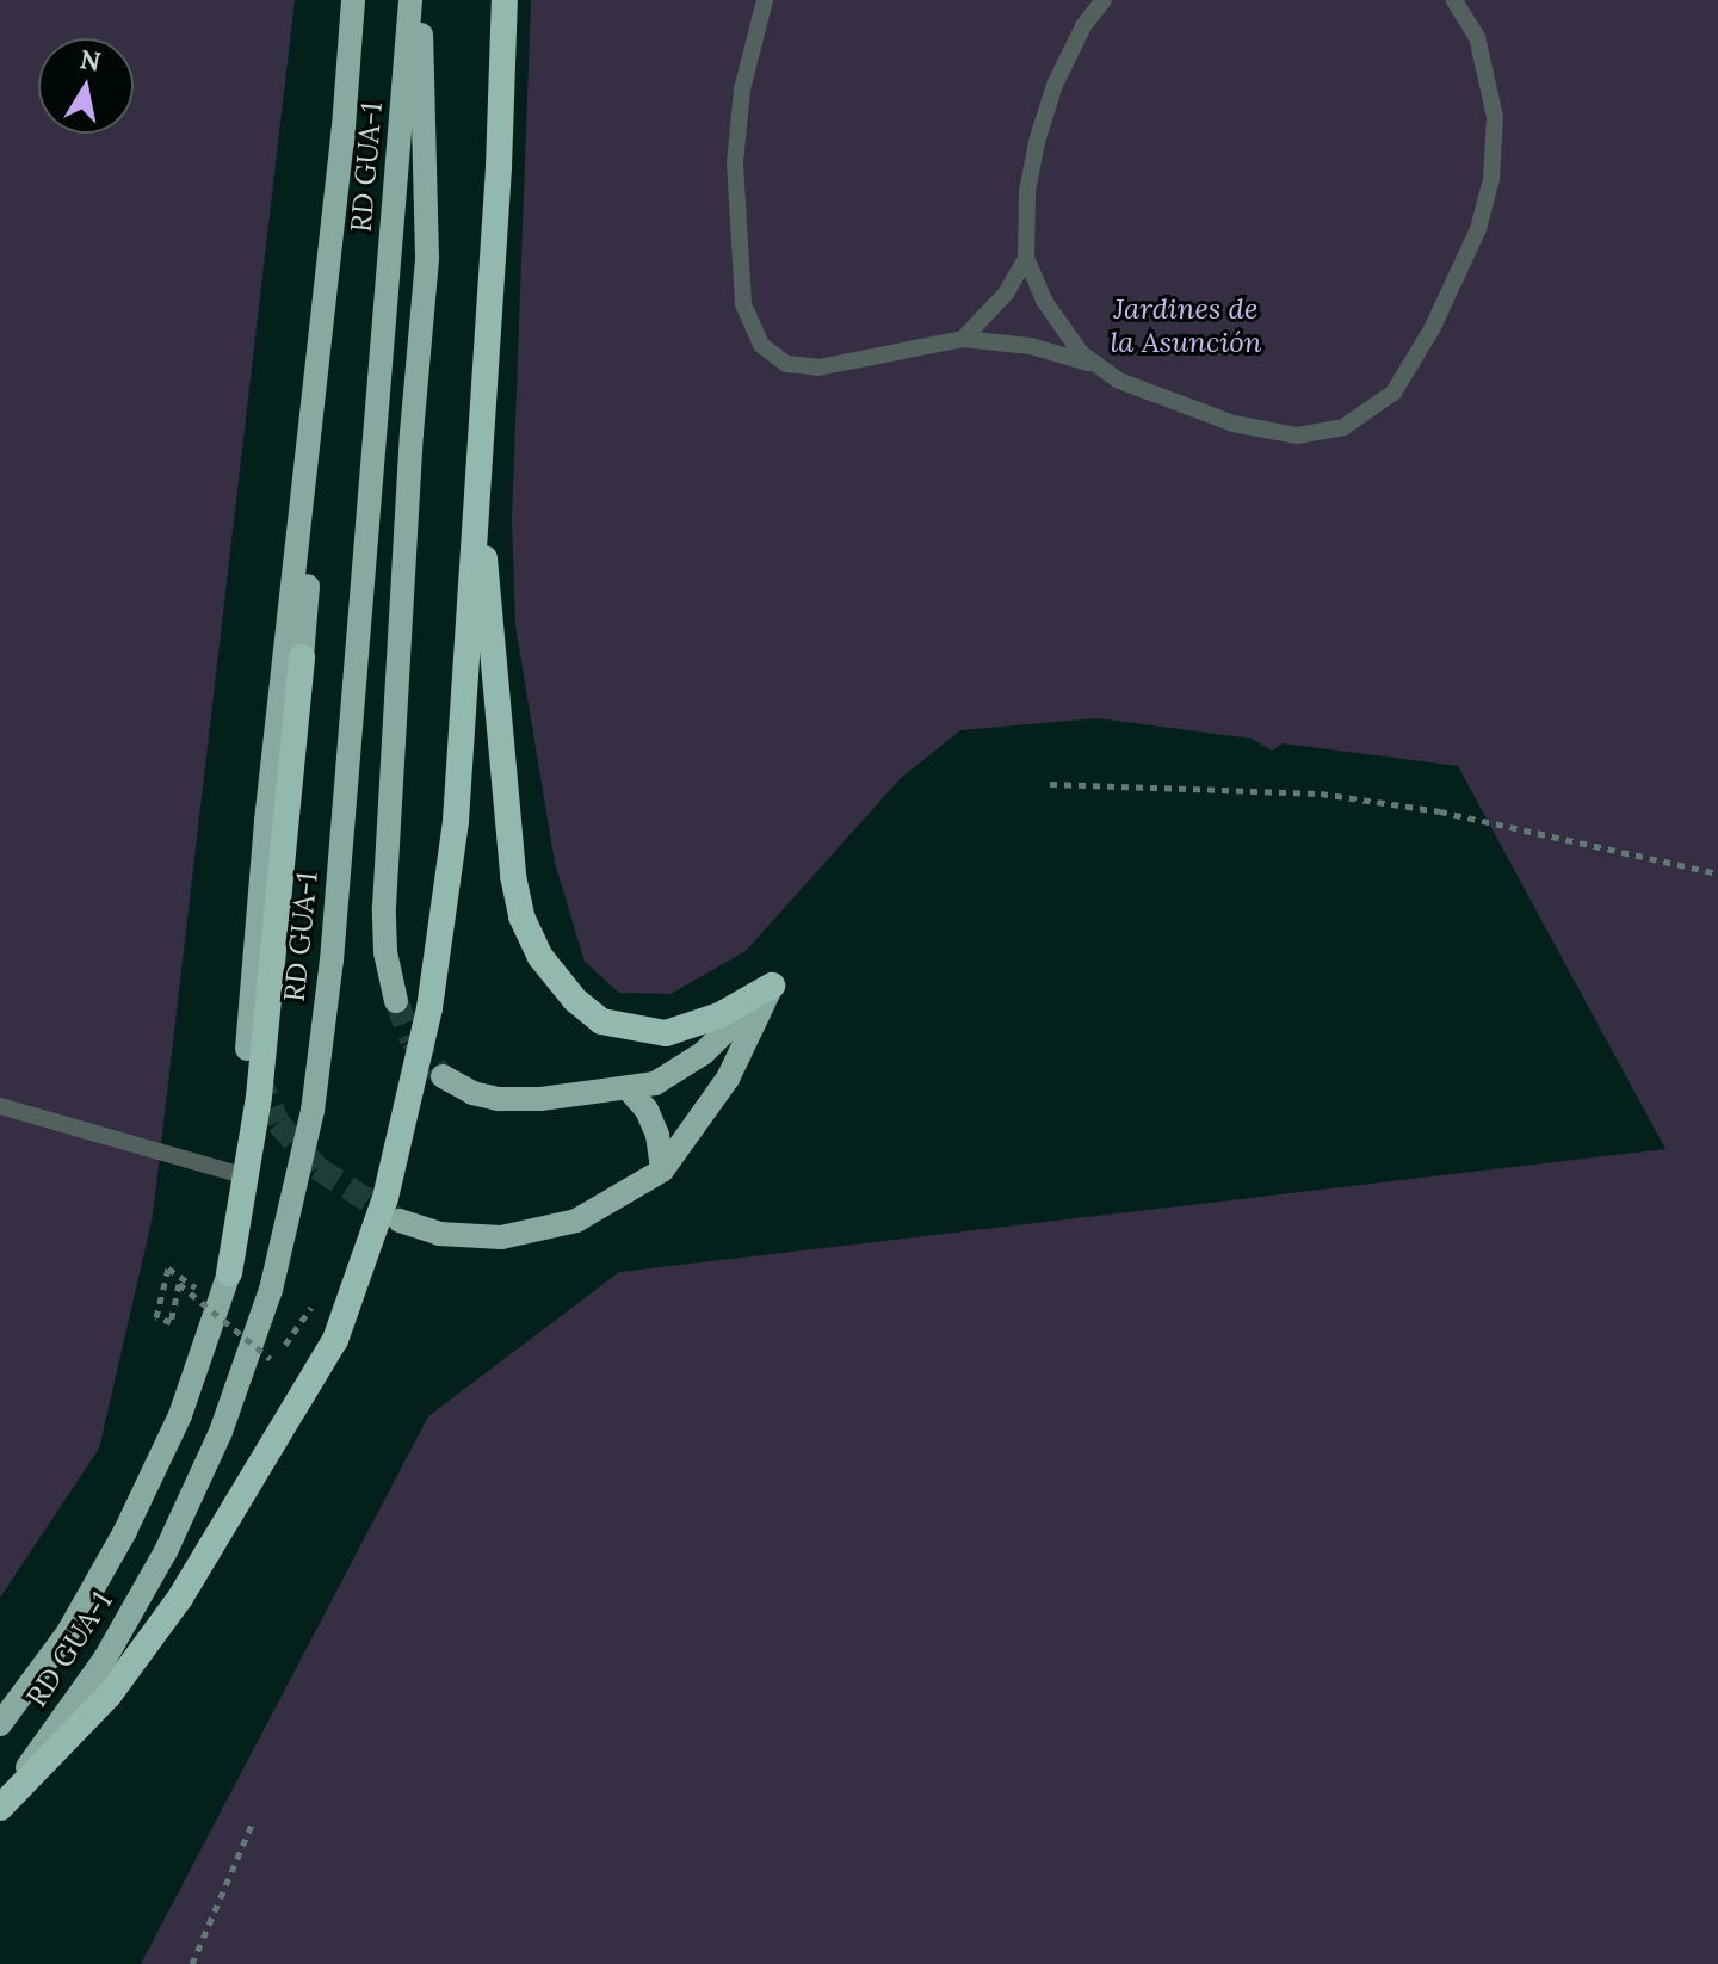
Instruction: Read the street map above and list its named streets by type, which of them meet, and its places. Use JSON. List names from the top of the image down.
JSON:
{
  "streets": {
    "main road": ["RD GUA-1"]
  },
  "parks": ["Jardines de la Asunción"],
  "north": "top"
}
